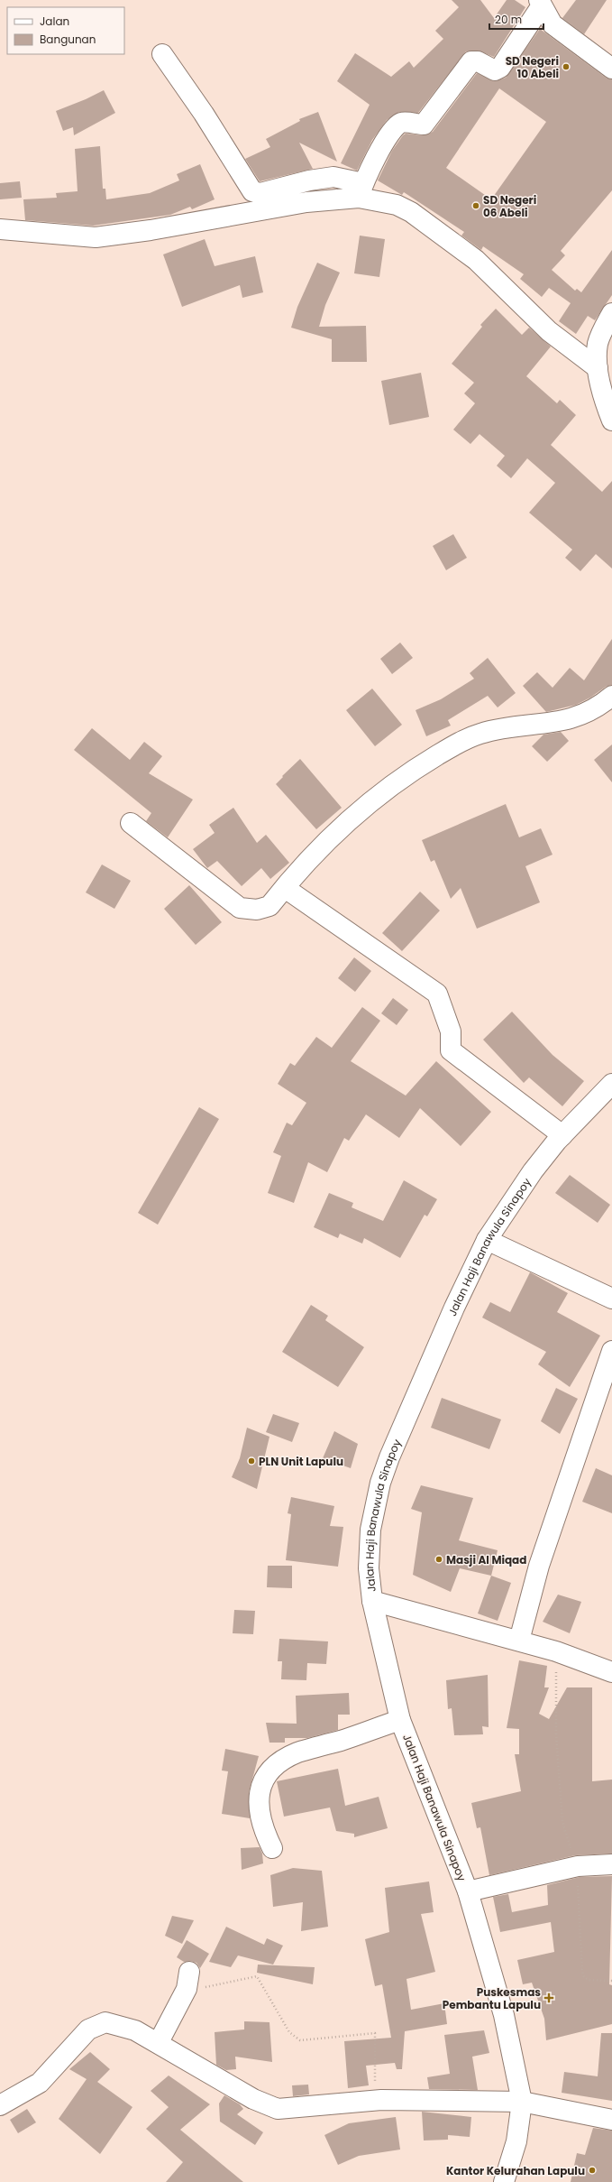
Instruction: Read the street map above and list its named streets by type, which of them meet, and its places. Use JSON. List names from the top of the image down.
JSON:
{
  "streets": {
    "main road": ["Jalan Haji Banawula Sinapoy"]
  },
  "places": {
    "other": [
      "SD Negeri 10 Abeli",
      "SD Negeri 06 Abeli",
      "PLN Unit Lapulu",
      "Masji Al Miqad",
      "Kantor Kelurahan Lapulu"
    ],
    "health": ["Puskesmas Pembantu Lapulu"]
  },
  "legend": ["Jalan", "Bangunan"],
  "scale_bar": "20 m"
}
